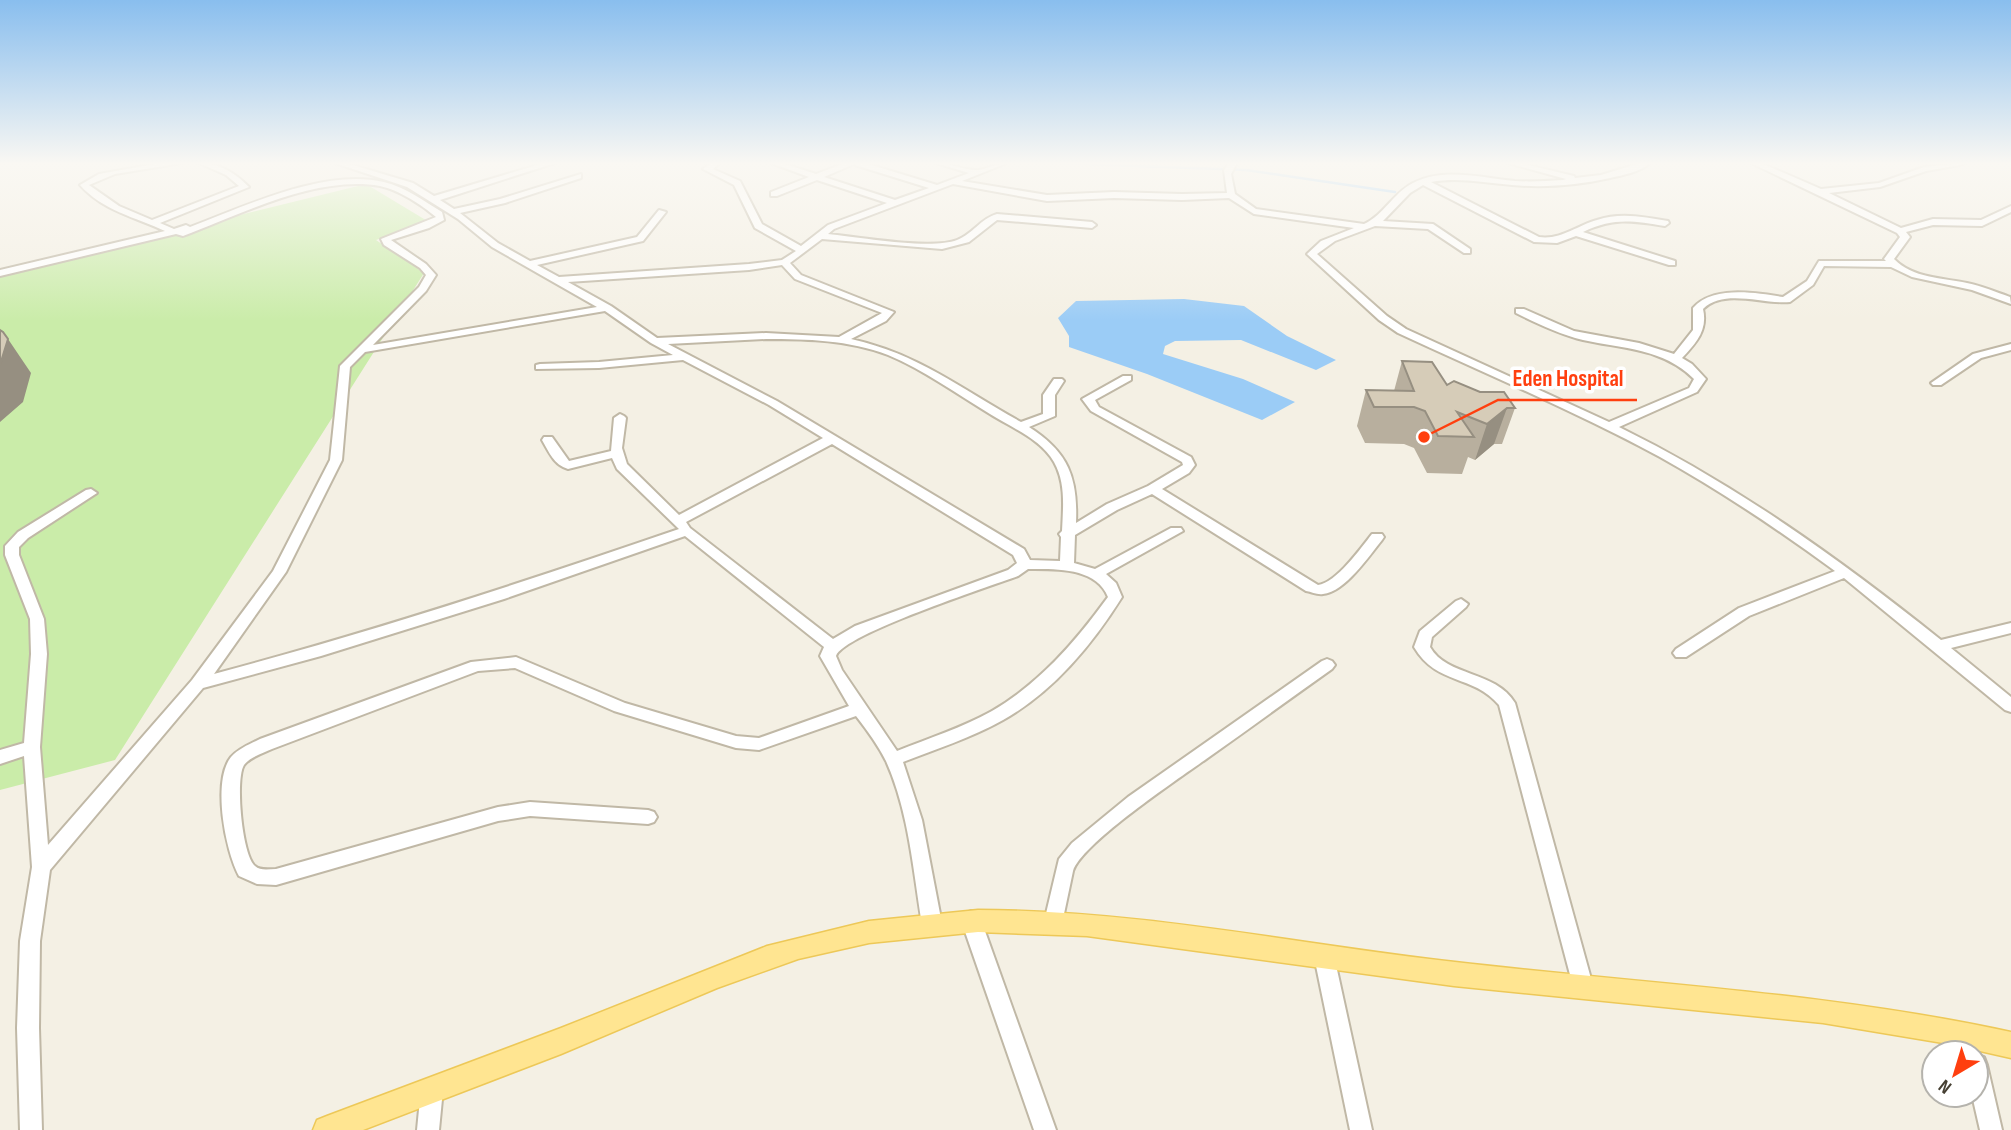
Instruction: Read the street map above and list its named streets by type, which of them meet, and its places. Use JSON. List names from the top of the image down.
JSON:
{
  "places": ["Eden Hospital"],
  "north": "bottom left"
}
